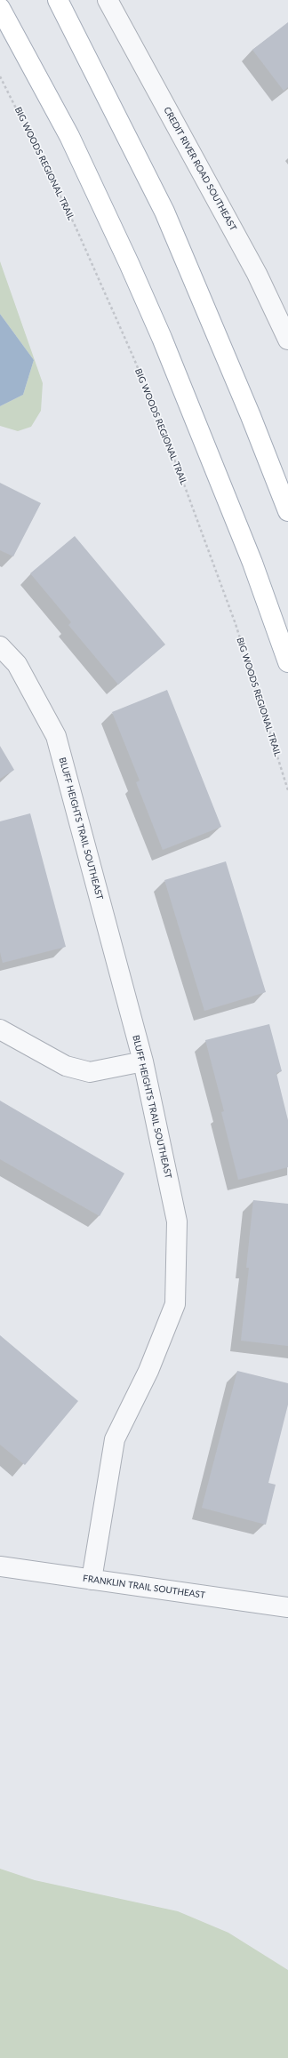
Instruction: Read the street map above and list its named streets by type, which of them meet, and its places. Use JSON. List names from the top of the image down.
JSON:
{
  "streets": {
    "street": ["CREDIT RIVER ROAD SOUTHEAST", "BLUFF HEIGHTS TRAIL SOUTHEAST", "FRANKLIN TRAIL SOUTHEAST"],
    "path": ["BIG WOODS REGIONAL TRAIL"]
  },
  "crossings": [
    ["BLUFF HEIGHTS TRAIL SOUTHEAST", "FRANKLIN TRAIL SOUTHEAST"]
  ]
}
